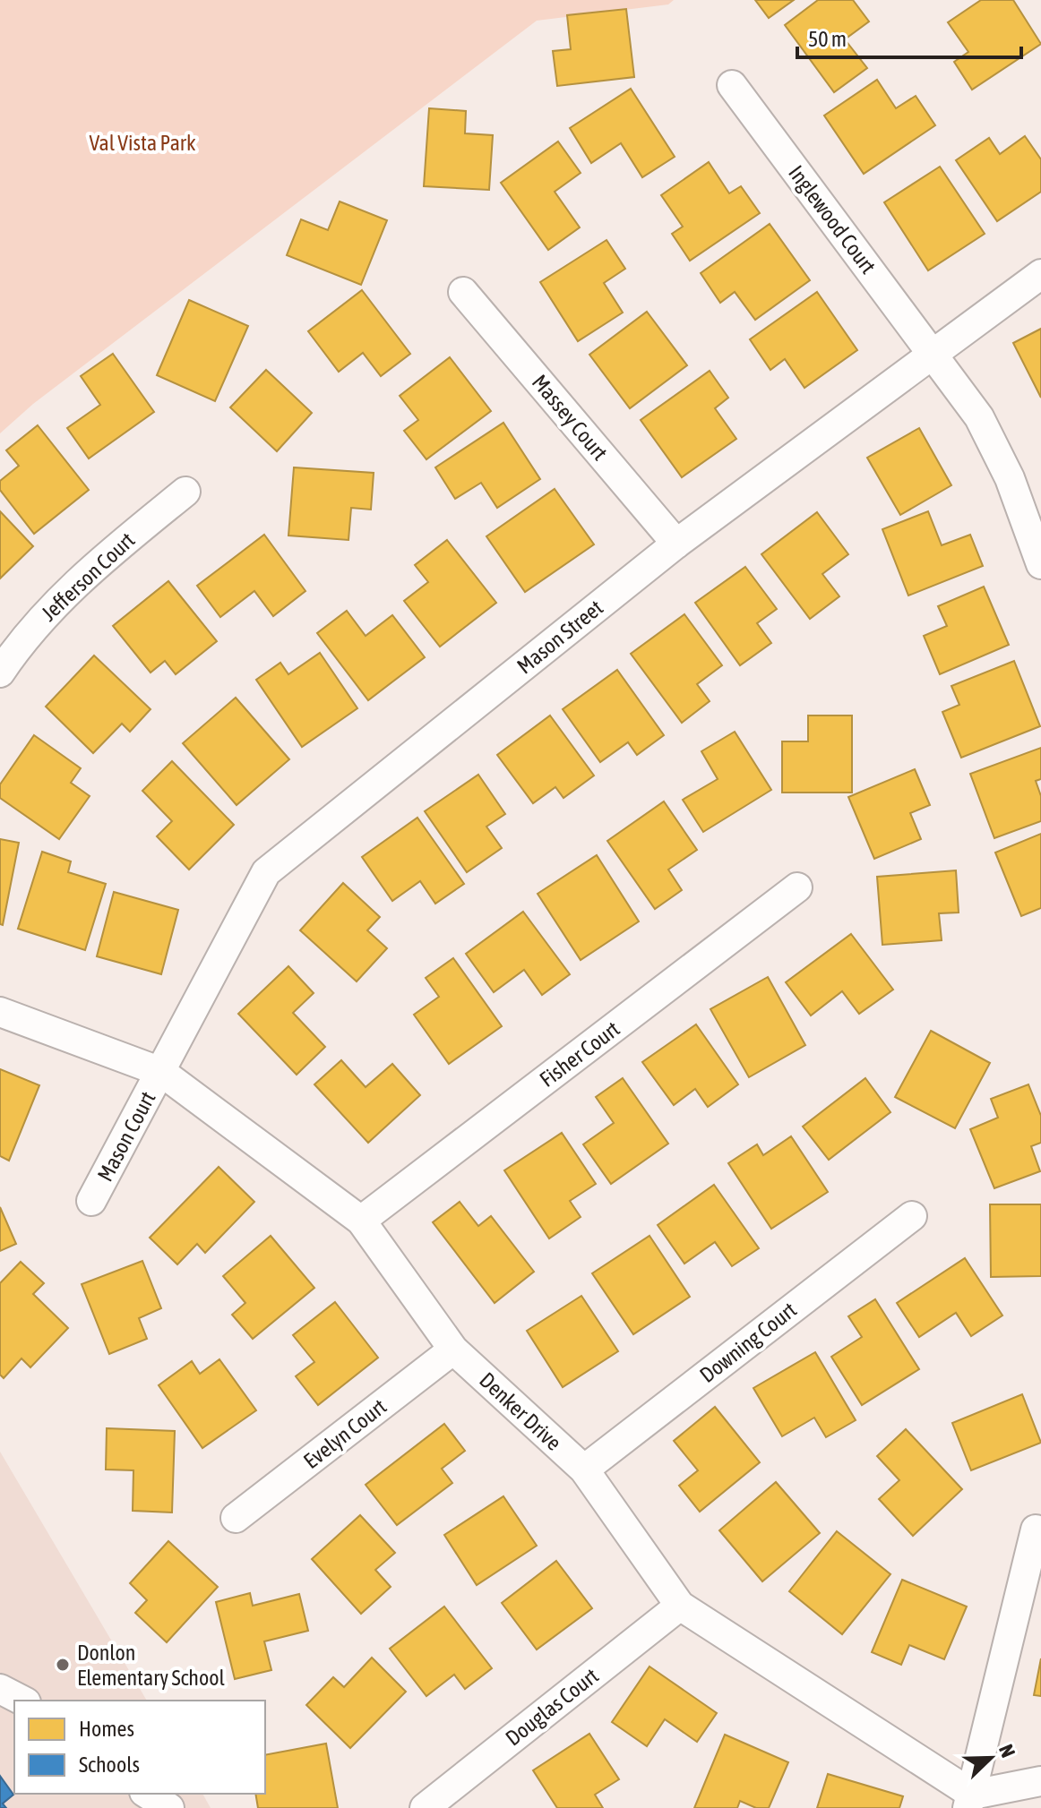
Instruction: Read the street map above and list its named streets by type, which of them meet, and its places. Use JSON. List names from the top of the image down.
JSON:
{
  "streets": {
    "street": [
      "Inglewood Court",
      "Massey Court",
      "Jefferson Court",
      "Mason Street",
      "Fisher Court",
      "Mason Court",
      "Downing Court",
      "Denker Drive",
      "Evelyn Court",
      "Douglas Court"
    ]
  },
  "crossings": [
    ["Inglewood Court", "Mason Street"],
    ["Massey Court", "Mason Street"],
    ["Mason Street", "Mason Court"],
    ["Mason Street", "Denker Drive"],
    ["Fisher Court", "Denker Drive"],
    ["Mason Court", "Denker Drive"],
    ["Downing Court", "Denker Drive"],
    ["Denker Drive", "Evelyn Court"],
    ["Denker Drive", "Douglas Court"]
  ],
  "parks": ["Val Vista Park"],
  "places": ["Donlon Elementary School"],
  "legend": ["Homes", "Schools"],
  "scale_bar": "50 m",
  "north": "top right"
}
